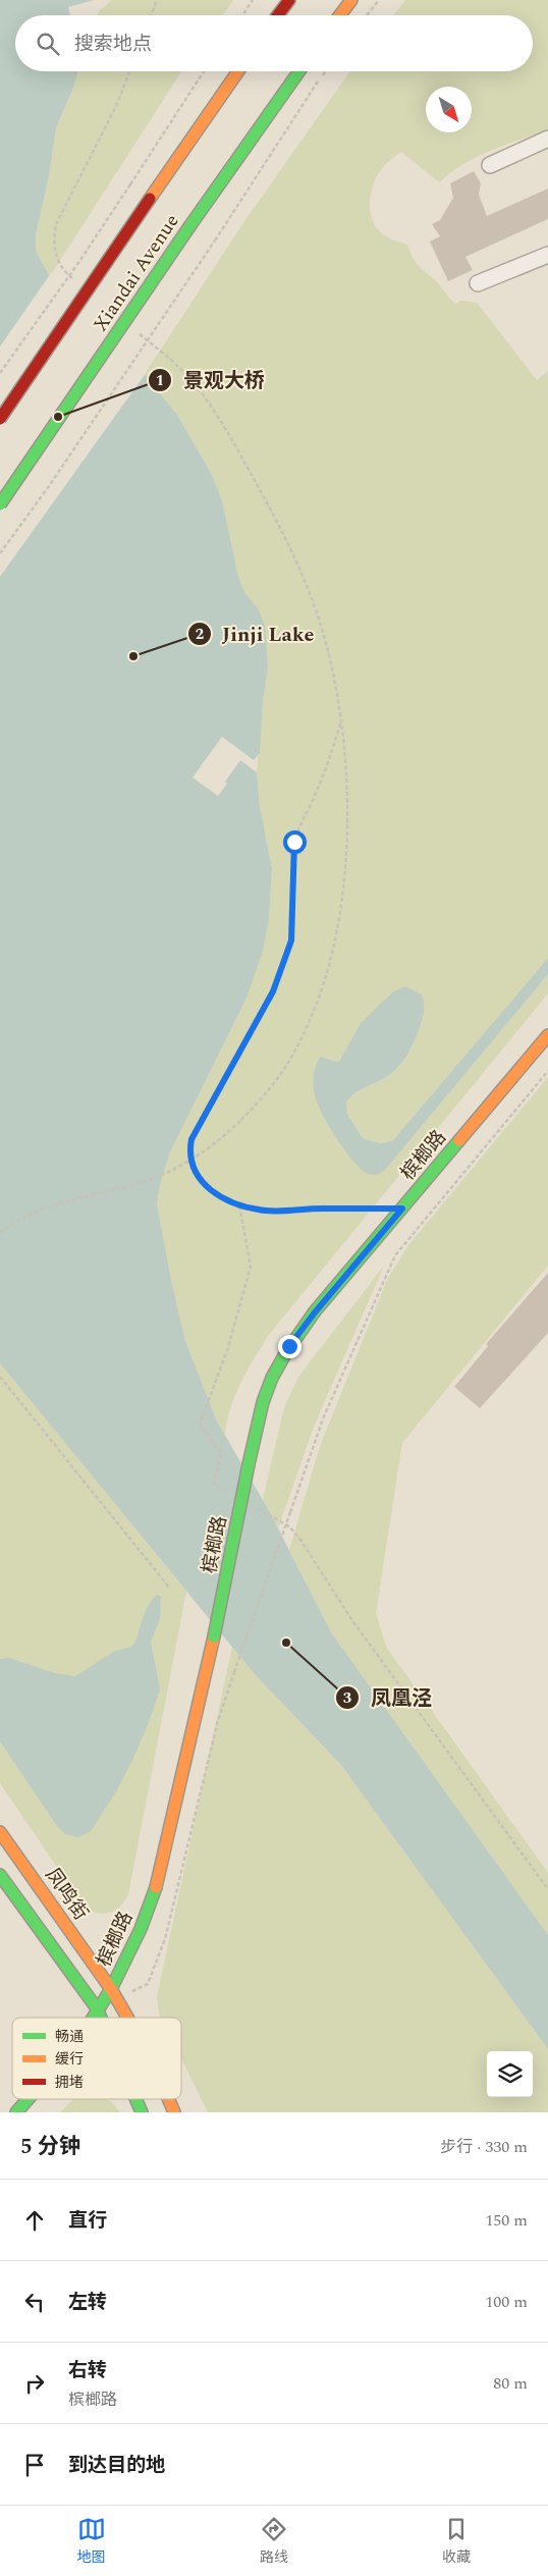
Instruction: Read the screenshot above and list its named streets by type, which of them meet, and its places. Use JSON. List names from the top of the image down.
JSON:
{
  "streets": {
    "main road": ["Xiandai Avenue", "槟榔路", "凤鸣街"]
  },
  "crossings": [
    ["槟榔路", "凤鸣街"]
  ],
  "places": ["景观大桥", "Jinji Lake", "凤凰泾"],
  "legend": ["畅通", "缓行", "拥堵"],
  "north": "bottom right",
  "page": {
    "search": "搜索地点",
    "heading": ["5 分钟", "步行 · 330 m"],
    "list": [
      ["直行", "150 m"],
      ["左转", "100 m"],
      ["右转", "槟榔路", "80 m"],
      "到达目的地"
    ],
    "nav": ["地图", "路线", "收藏"]
  }
}
